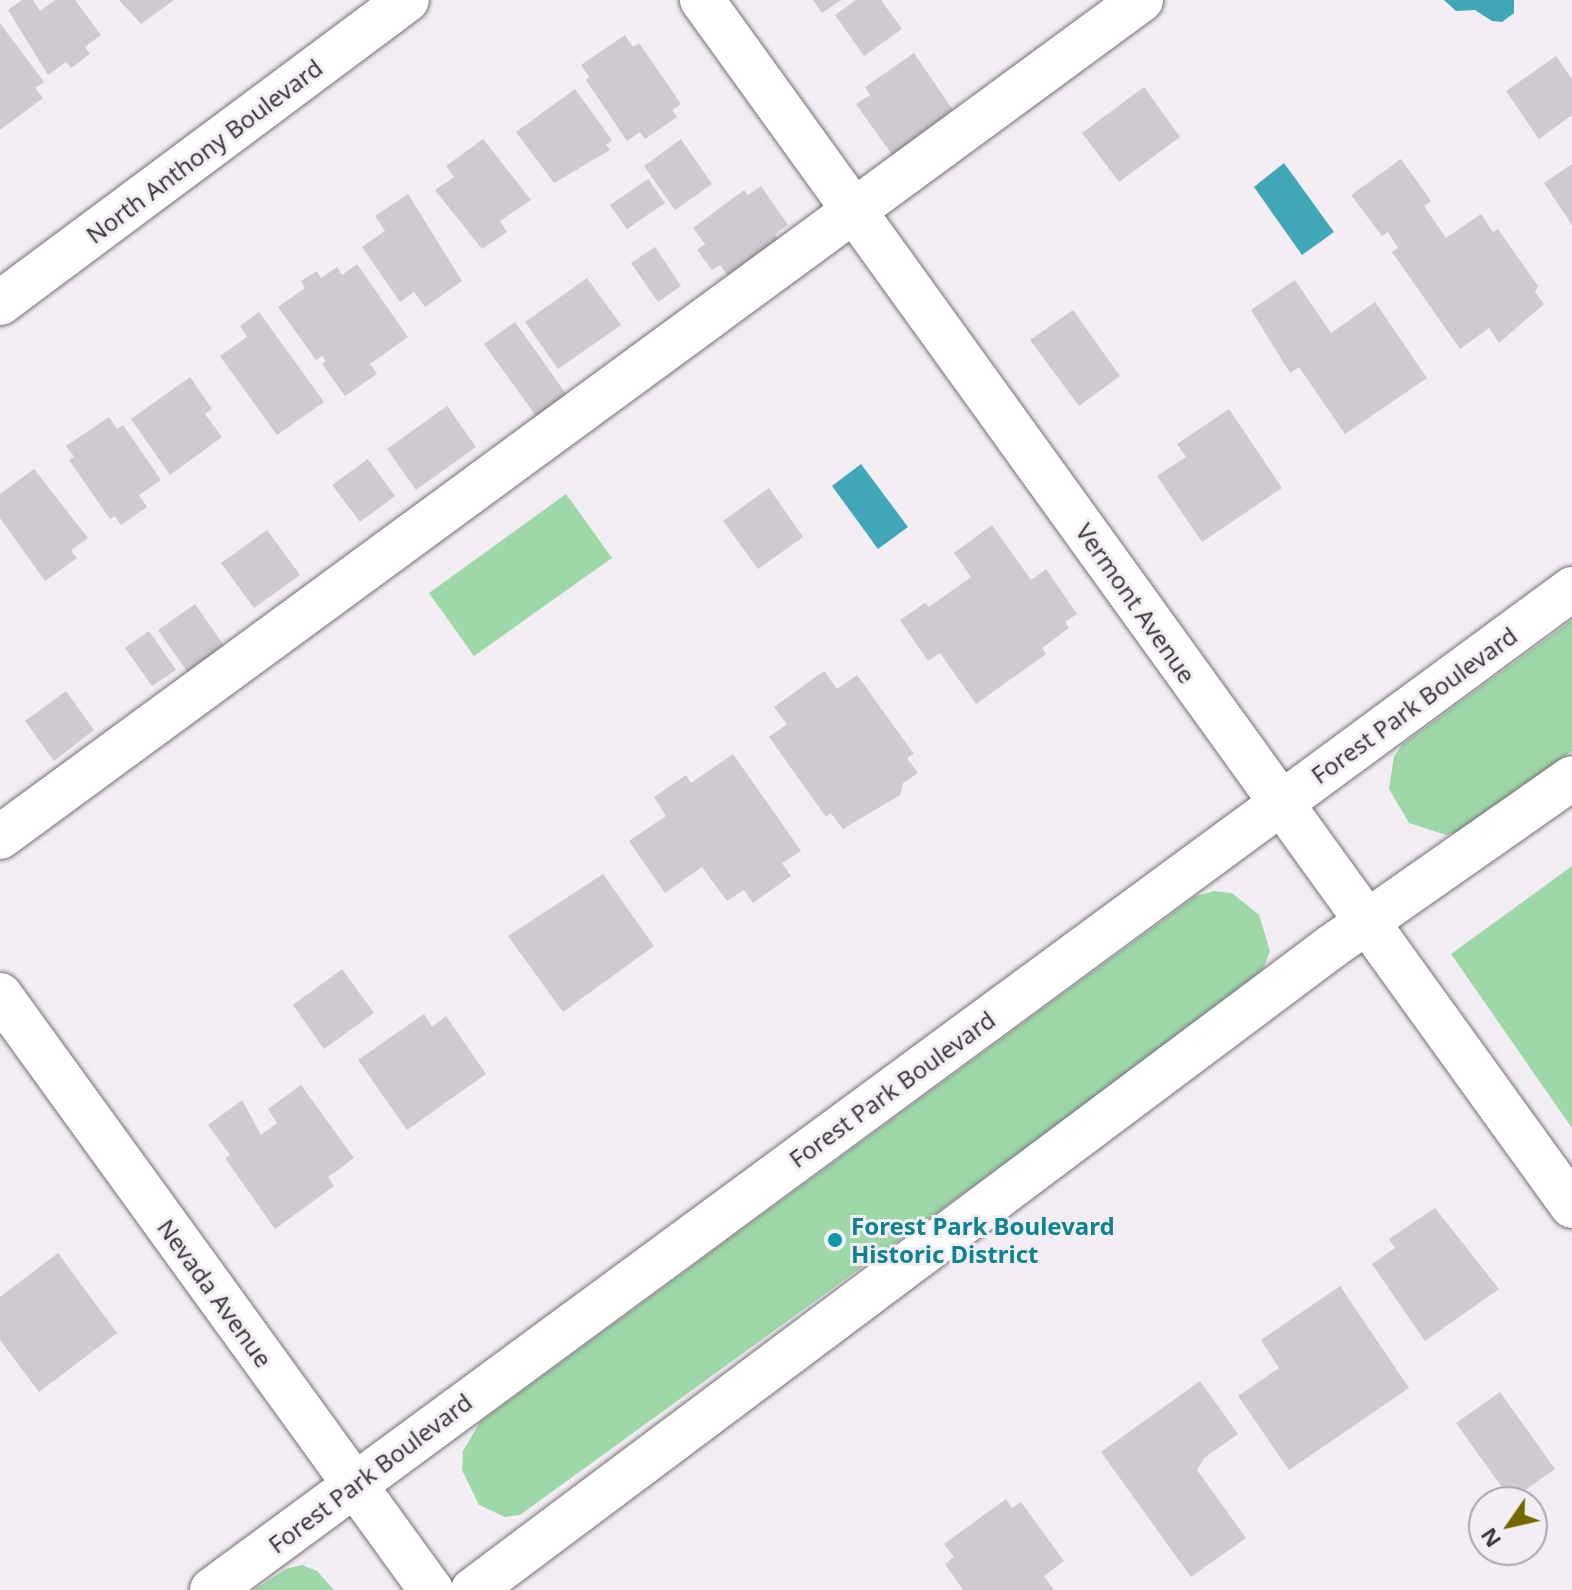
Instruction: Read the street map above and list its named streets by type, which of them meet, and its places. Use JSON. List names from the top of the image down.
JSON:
{
  "streets": {
    "street": [
      "North Anthony Boulevard",
      "Vermont Avenue",
      "Forest Park Boulevard",
      "Nevada Avenue"
    ]
  },
  "crossings": [
    ["Vermont Avenue", "Forest Park Boulevard"],
    ["Forest Park Boulevard", "Nevada Avenue"]
  ],
  "places": ["Forest Park Boulevard Historic District"],
  "north": "bottom left"
}
